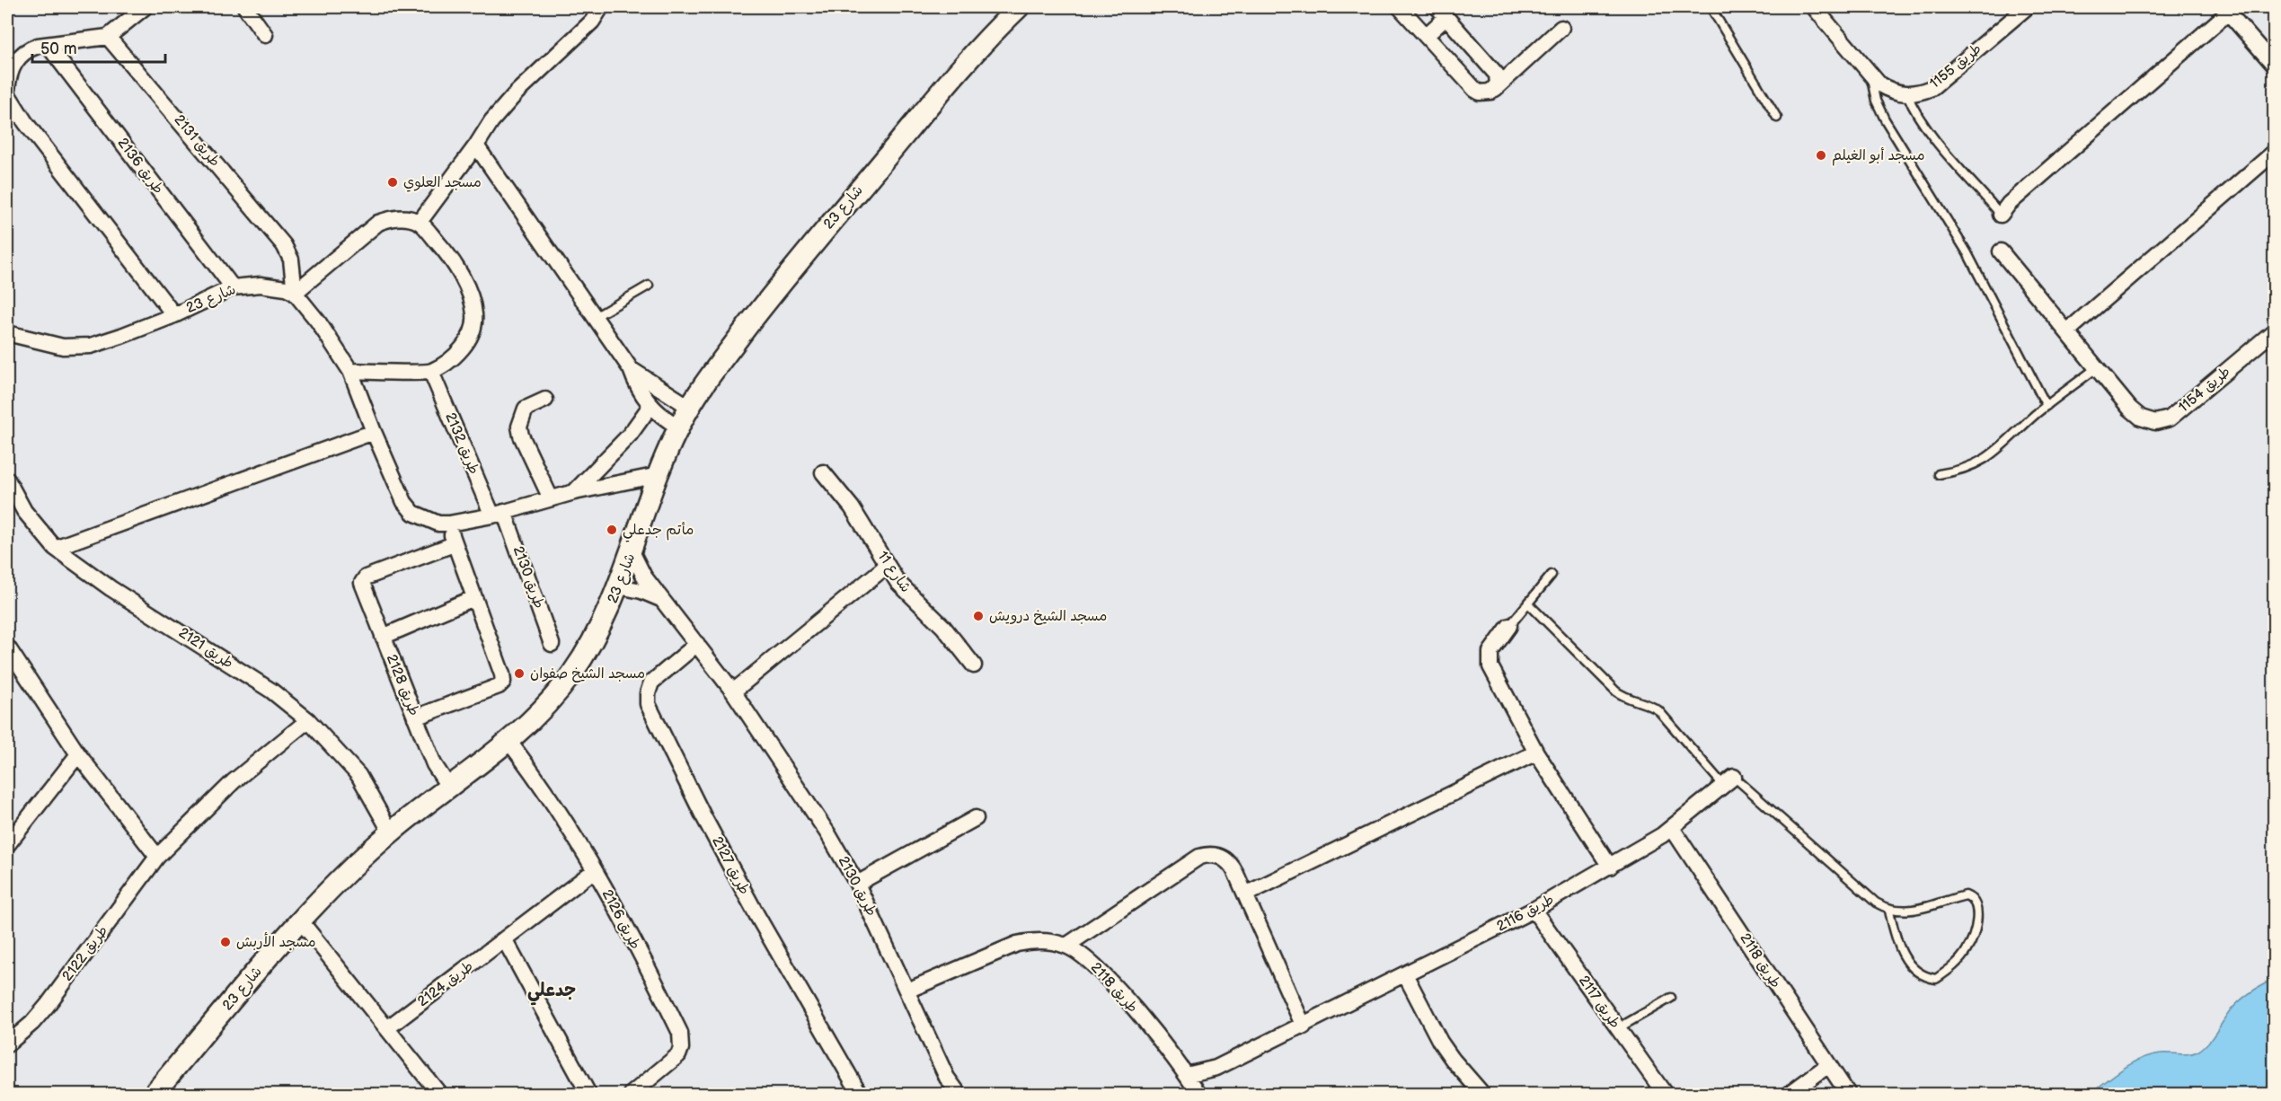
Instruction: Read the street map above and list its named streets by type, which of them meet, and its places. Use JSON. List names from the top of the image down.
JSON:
{
  "streets": {
    "street": [
      "طريق 1155",
      "طريق 2131",
      "طريق 2136",
      "شارع 23",
      "طريق 1154",
      "طريق 2132",
      "شارع 11",
      "طريق 2130",
      "طريق 2121",
      "طريق 2128",
      "طريق 2127",
      "طريق 2116",
      "طريق 2126",
      "طريق 2122",
      "طريق 2118",
      "طريق 2124",
      "طريق 2117"
    ]
  },
  "crossings": [
    ["طريق 2131", "شارع 23"],
    ["طريق 2131", "طريق 2132"],
    ["طريق 2136", "شارع 23"],
    ["شارع 23", "طريق 2132"],
    ["شارع 23", "طريق 2130"],
    ["شارع 23", "طريق 2121"],
    ["شارع 23", "طريق 2128"],
    ["شارع 23", "طريق 2126"],
    ["طريق 2132", "طريق 2130"],
    ["طريق 2130", "طريق 2127"],
    ["طريق 2130", "طريق 2118"],
    ["طريق 2121", "طريق 2122"],
    ["طريق 2116", "طريق 2118"],
    ["طريق 2116", "طريق 2117"],
    ["طريق 2126", "طريق 2124"]
  ],
  "districts": ["جدعلي"],
  "places": [
    "مسجد أبو الغيلم",
    "مسجد العلوي",
    "مأتم جدعلي",
    "مسجد الشيخ درويش",
    "مسجد الشيخ صفوان",
    "مسجد الأربش"
  ],
  "scale_bar": "50 m"
}
